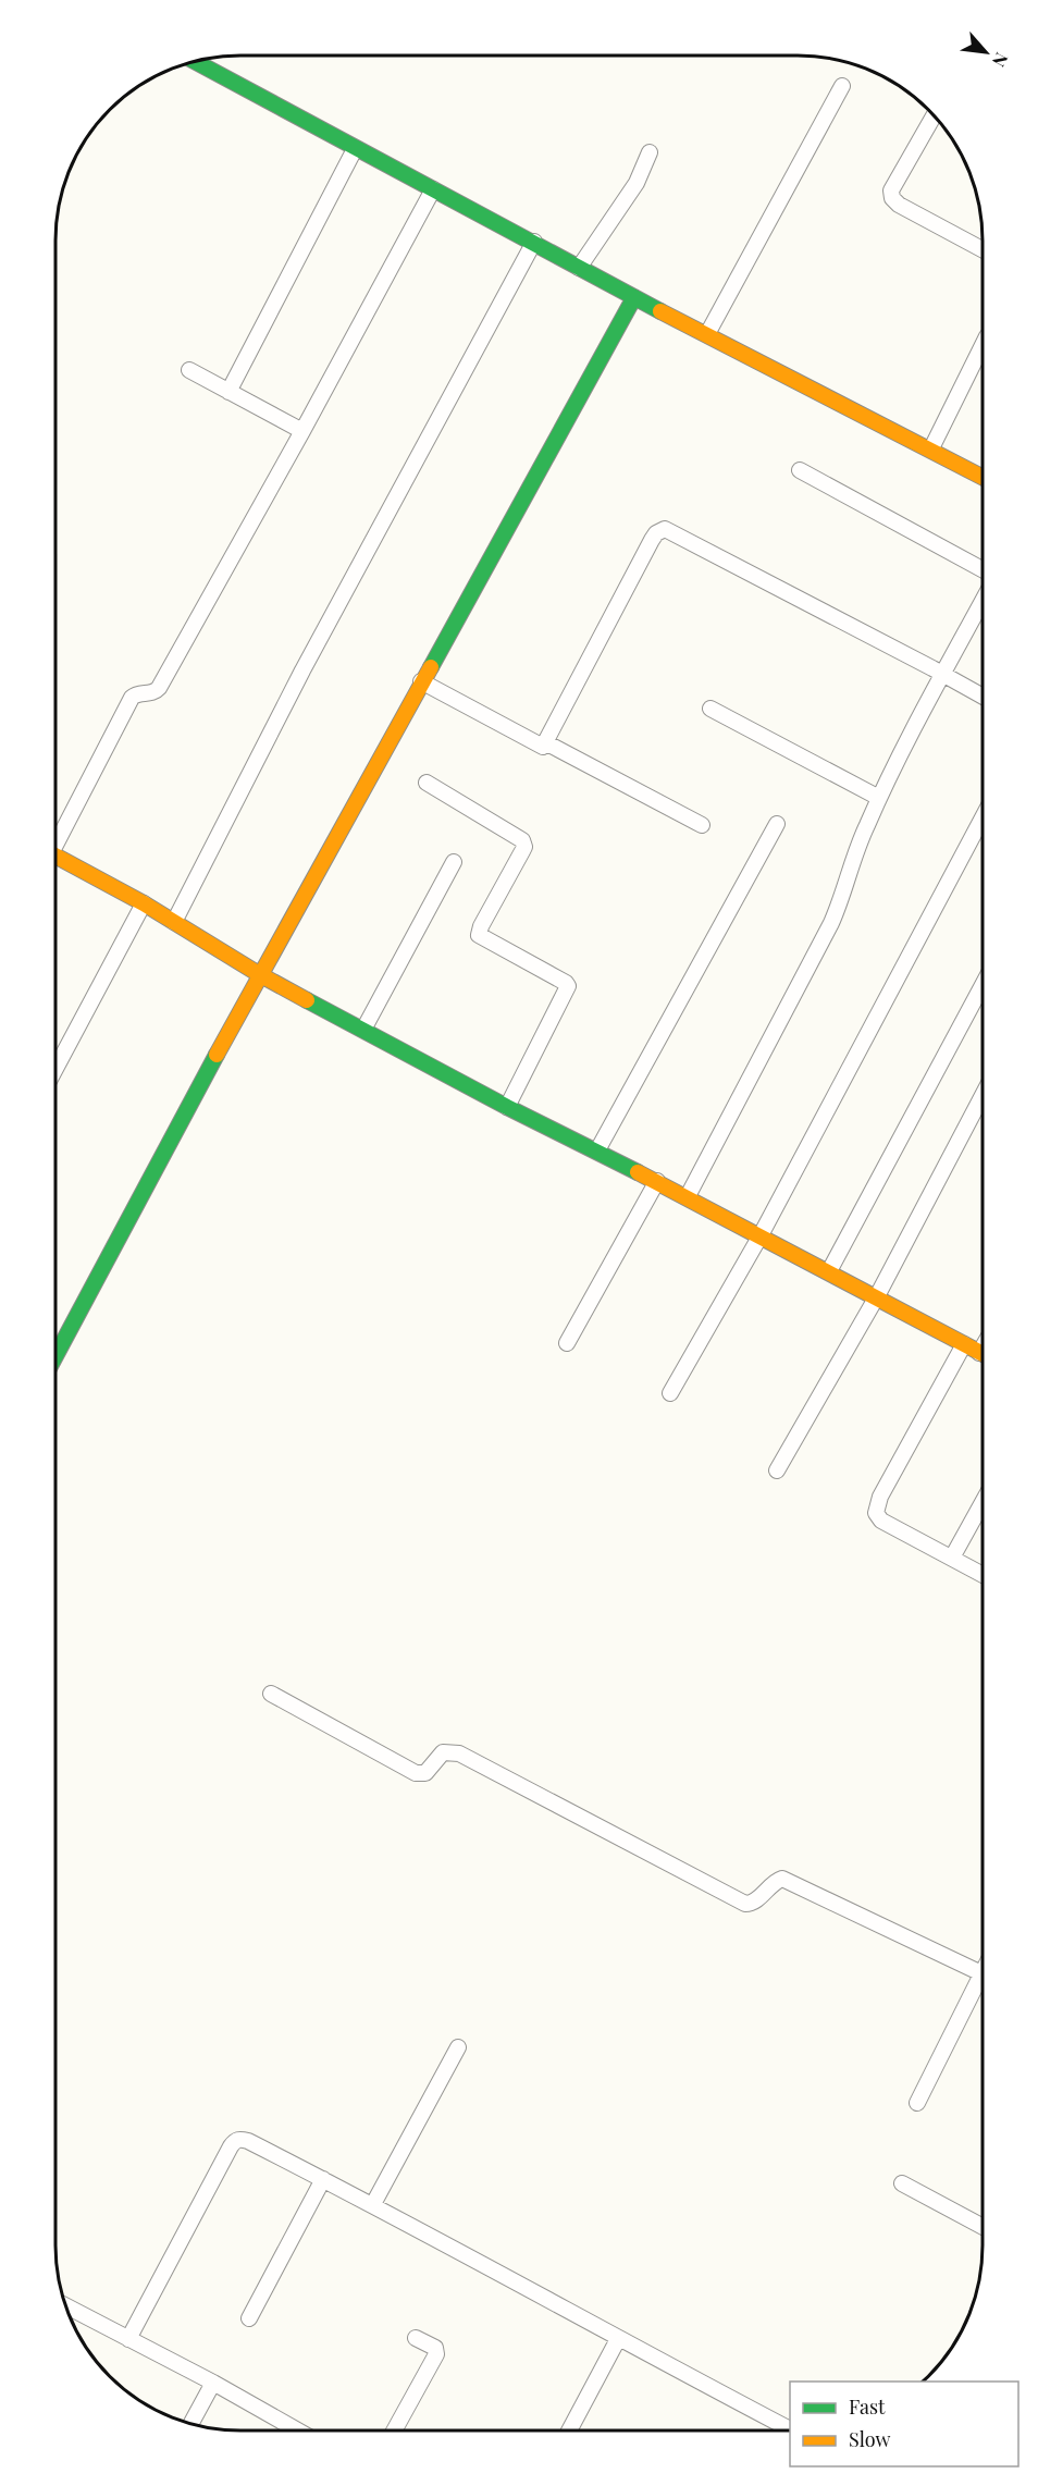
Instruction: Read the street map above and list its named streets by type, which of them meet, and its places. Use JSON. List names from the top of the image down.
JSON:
{
  "legend": ["Fast", "Slow"],
  "north": "bottom right"
}
